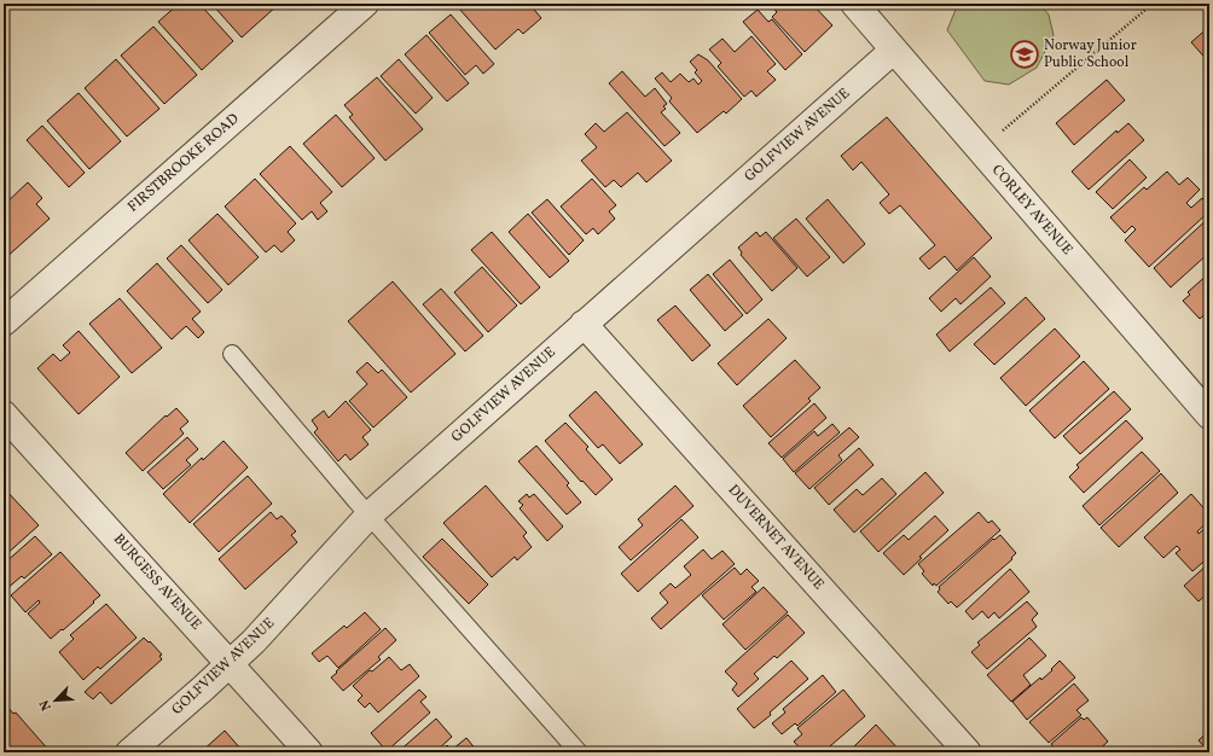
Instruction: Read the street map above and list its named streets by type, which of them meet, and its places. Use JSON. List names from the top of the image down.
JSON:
{
  "streets": {
    "street": [
      "GOLFVIEW AVENUE",
      "FIRSTBROOKE ROAD",
      "CORLEY AVENUE",
      "DUVERNET AVENUE",
      "BURGESS AVENUE"
    ]
  },
  "crossings": [
    ["GOLFVIEW AVENUE", "CORLEY AVENUE"],
    ["GOLFVIEW AVENUE", "DUVERNET AVENUE"],
    ["GOLFVIEW AVENUE", "BURGESS AVENUE"]
  ],
  "places": {
    "school or university": ["Norway Junior Public School"]
  },
  "north": "bottom left"
}
